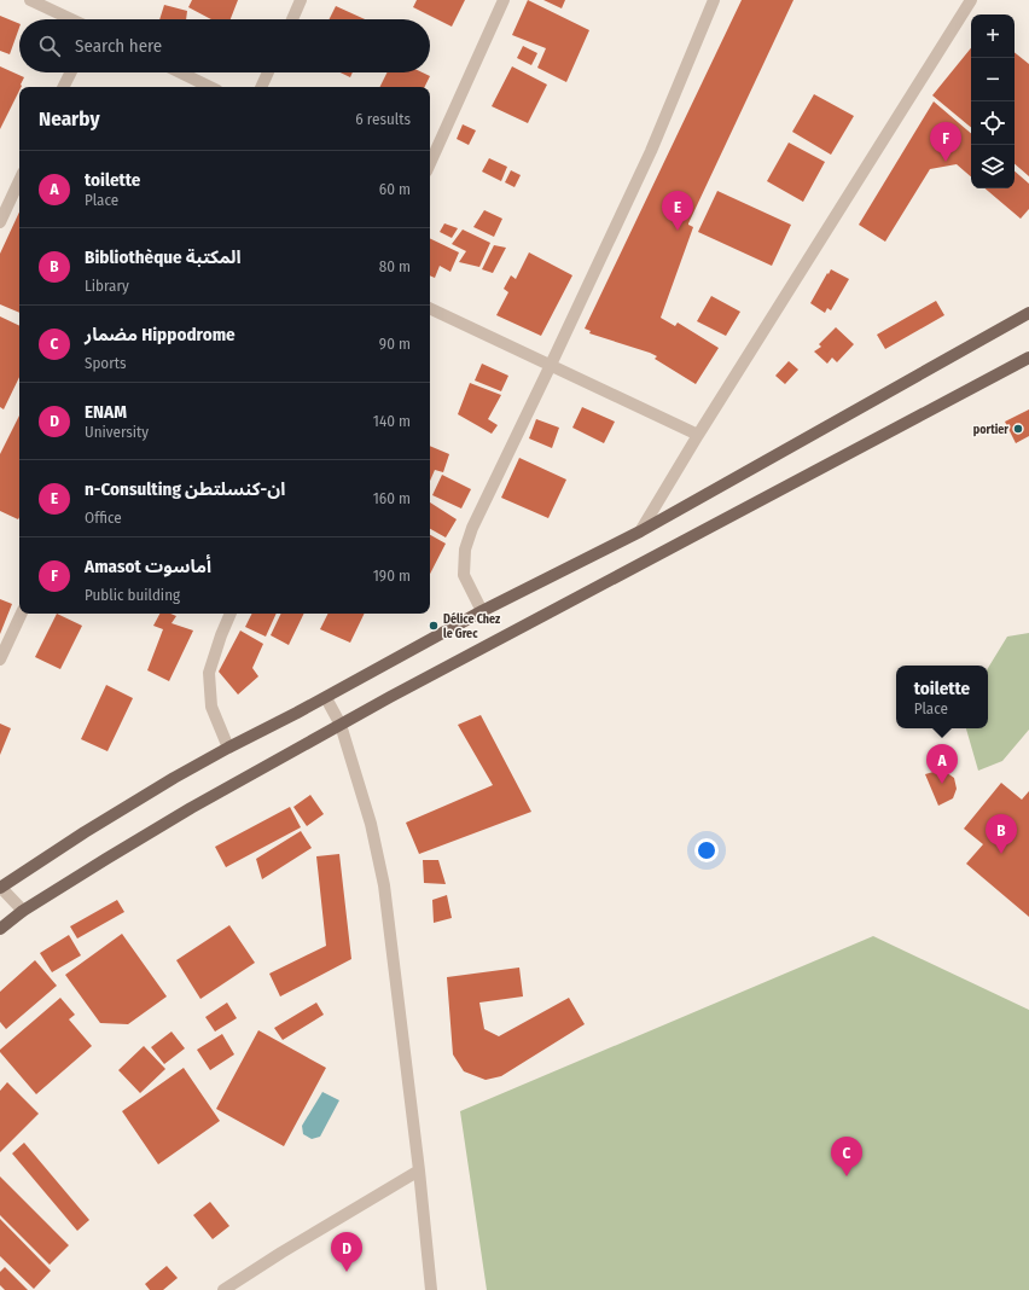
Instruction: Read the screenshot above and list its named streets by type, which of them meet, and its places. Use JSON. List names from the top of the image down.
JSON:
{
  "places": ["portier", "Délice Chez le Grec"],
  "page": {
    "map_buttons": ["+", "−"],
    "search": "Search here",
    "heading": ["Nearby", "6 results"],
    "pins": [
      "F",
      "E",
      "A",
      "B",
      "C",
      "D"
    ],
    "list": [
      {
        "mark": "A",
        "name": "toilette",
        "note": "Place",
        "value": "60 m"
      },
      {
        "mark": "B",
        "name": "Bibliothèque المكتبة",
        "note": "Library",
        "value": "80 m"
      },
      {
        "mark": "C",
        "name": "مضمار Hippodrome",
        "note": "Sports",
        "value": "90 m"
      },
      {
        "mark": "D",
        "name": "ENAM",
        "note": "University",
        "value": "140 m"
      },
      {
        "mark": "E",
        "name": "n-Consulting ان-كنسلتطن",
        "note": "Office",
        "value": "160 m"
      },
      {
        "mark": "F",
        "name": "Amasot أماسوت",
        "note": "Public building",
        "value": "190 m"
      }
    ],
    "popup": ["toilette", "Place"]
  }
}
